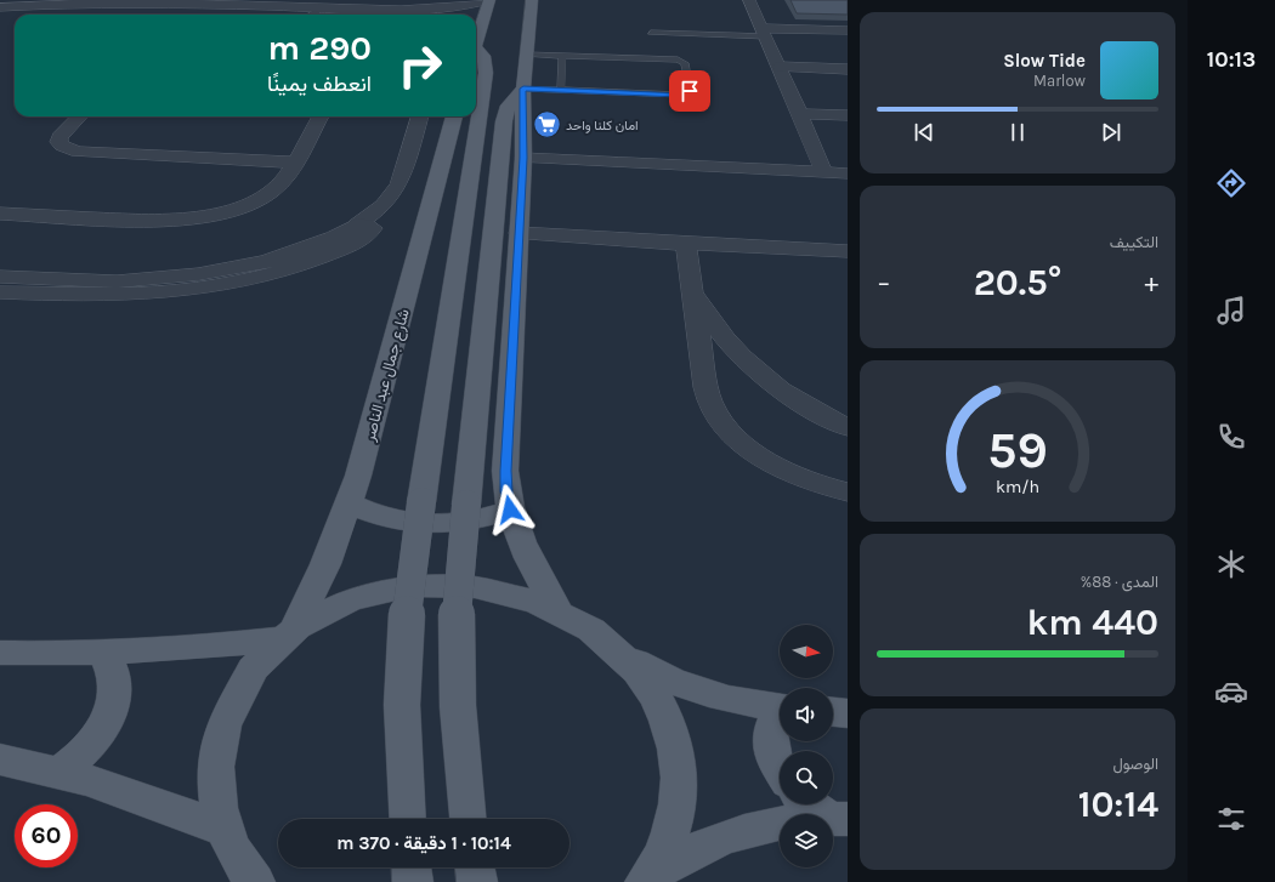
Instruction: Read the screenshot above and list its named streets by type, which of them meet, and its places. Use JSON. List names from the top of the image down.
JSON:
{
  "streets": {
    "main road": ["شارع جمال عبد الناصر"]
  },
  "places": {
    "supermarket": ["امان كلنا واحد"]
  },
  "north": "right",
  "page": {
    "tabs": "10:13",
    "turn": ["290 m", "انعطف يمينًا"],
    "song": ["Slow Tide", "Marlow"],
    "tile": [
      "التكييف",
      ["المدى · 88%", "440 km"],
      ["الوصول", "10:14"]
    ],
    "heat": ["−", "20.5°", "+"],
    "limit": "60",
    "trip": "10:14 · 1 دقيقة · 370 m",
    "gauge": ["59", "km/h"]
  }
}
